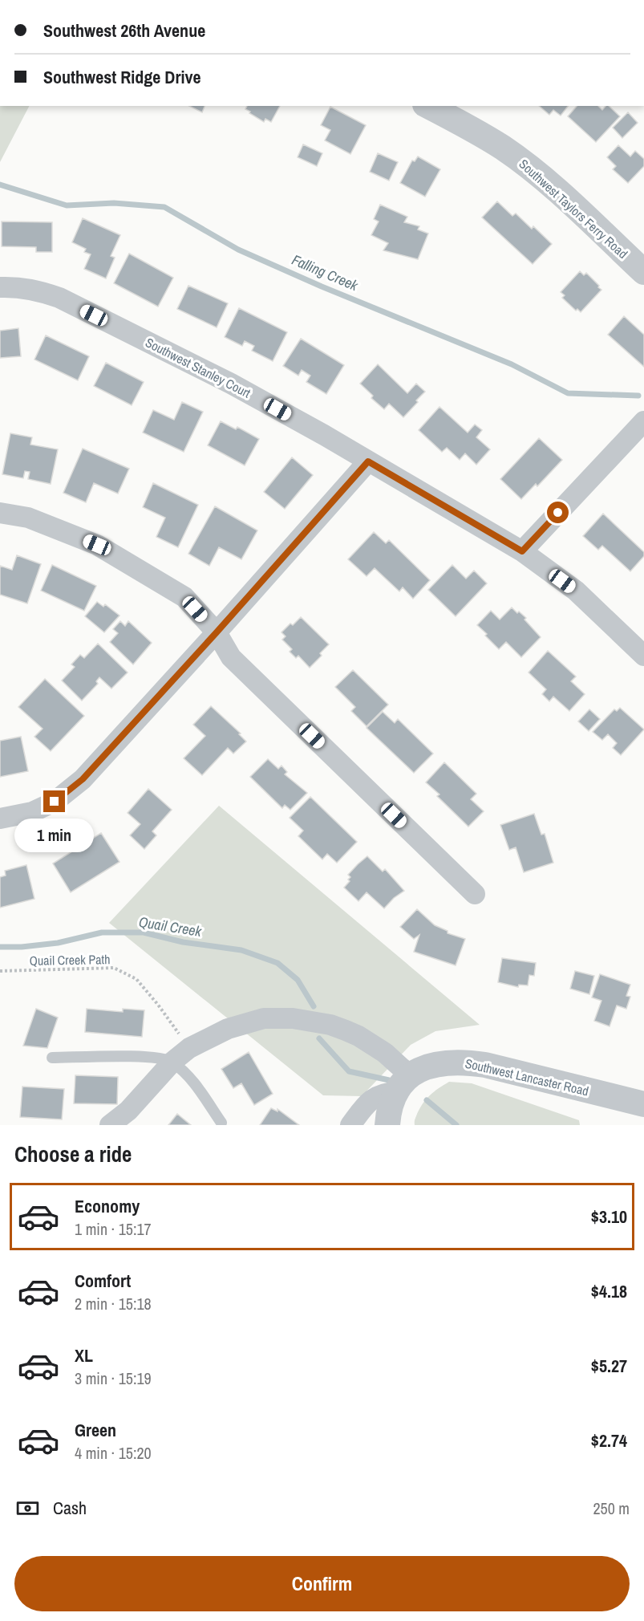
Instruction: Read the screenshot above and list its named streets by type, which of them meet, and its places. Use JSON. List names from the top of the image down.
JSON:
{
  "streets": {
    "street": ["Southwest Taylors Ferry Road", "Southwest Stanley Court", "Southwest Lancaster Road"],
    "path": ["Quail Creek Path"]
  },
  "water": ["Falling Creek", "Quail Creek"],
  "page": {
    "banner": ["Southwest 26th Avenue", "Southwest Ridge Drive"],
    "bubble": "1 min",
    "heading": "Choose a ride",
    "list": [
      {
        "name": "Economy",
        "note": "1 min · 15:17",
        "value": "$3.10"
      },
      {
        "name": "Comfort",
        "note": "2 min · 15:18",
        "value": "$4.18"
      },
      {
        "name": "XL",
        "note": "3 min · 15:19",
        "value": "$5.27"
      },
      {
        "name": "Green",
        "note": "4 min · 15:20",
        "value": "$2.74"
      }
    ],
    "pay": ["Cash", "250 m"],
    "buttons": "Confirm"
  }
}
